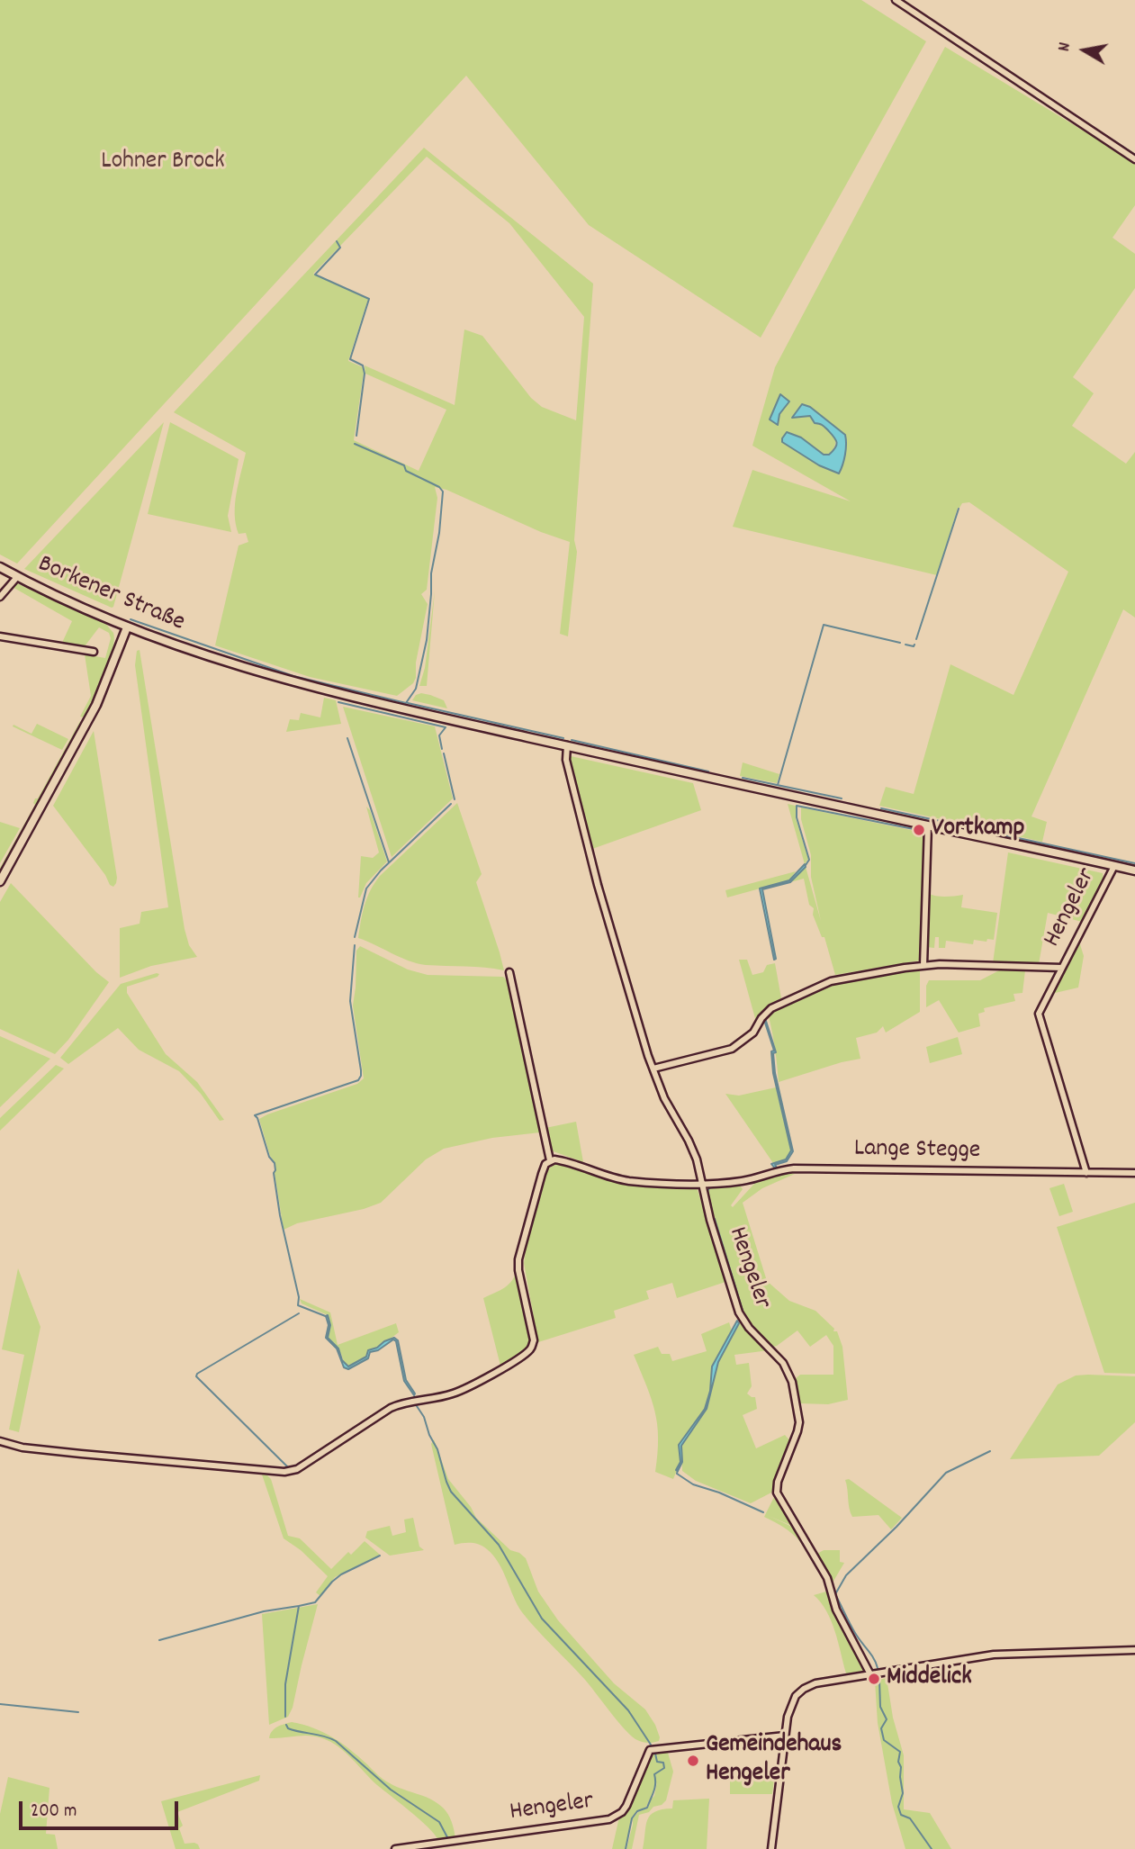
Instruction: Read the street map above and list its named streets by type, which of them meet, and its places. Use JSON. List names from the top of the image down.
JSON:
{
  "streets": {
    "main road": ["Borkener Straße"],
    "street": ["Hengeler", "Lange Stegge"]
  },
  "crossings": [
    ["Borkener Straße", "Hengeler"],
    ["Hengeler", "Lange Stegge"]
  ],
  "parks": ["Lohner Brock"],
  "places": ["Vortkamp", "Middelick", "Gemeindehaus Hengeler"],
  "scale_bar": "200 m",
  "north": "left"
}
